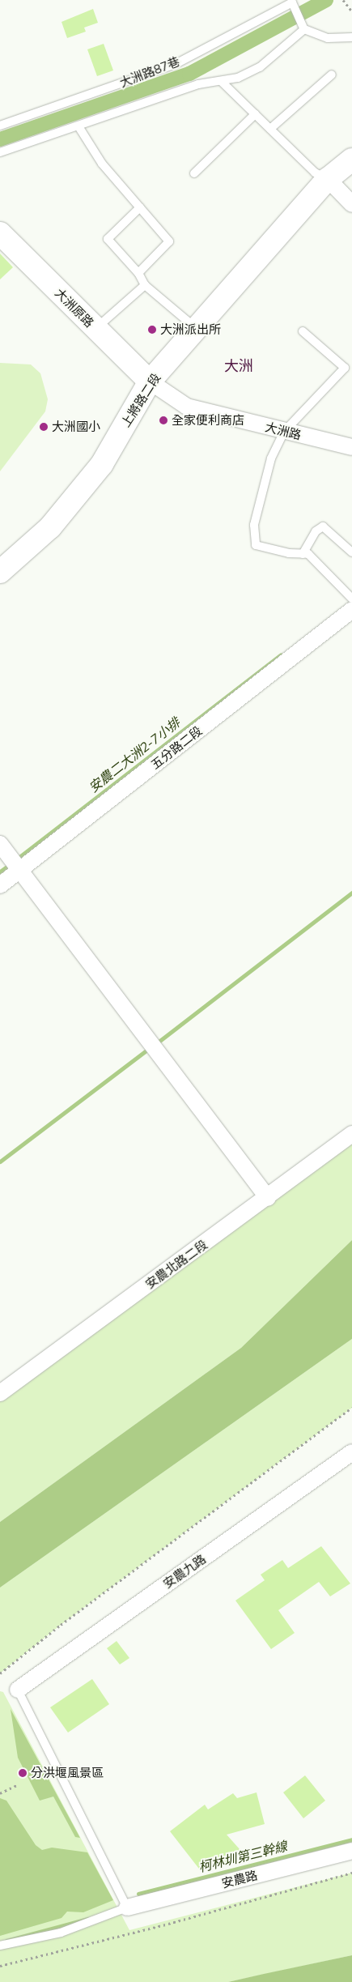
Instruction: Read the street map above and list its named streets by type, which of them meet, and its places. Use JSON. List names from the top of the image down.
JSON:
{
  "streets": {
    "main road": ["大洲原路", "上將路二段"],
    "street": [
      "大洲路",
      "五分路二段",
      "安農北路二段",
      "安農九路",
      "安農路"
    ],
    "lane": ["大洲路87巷"]
  },
  "crossings": [
    ["大洲原路", "上將路二段"],
    ["大洲原路", "大洲路"],
    ["上將路二段", "大洲路"]
  ],
  "districts": ["大洲"],
  "water": ["安農二大洲2-7小排", "柯林圳第三幹線"],
  "places": [
    "大洲派出所",
    "全家便利商店",
    "大洲國小",
    "分洪堰風景區"
  ]
}
